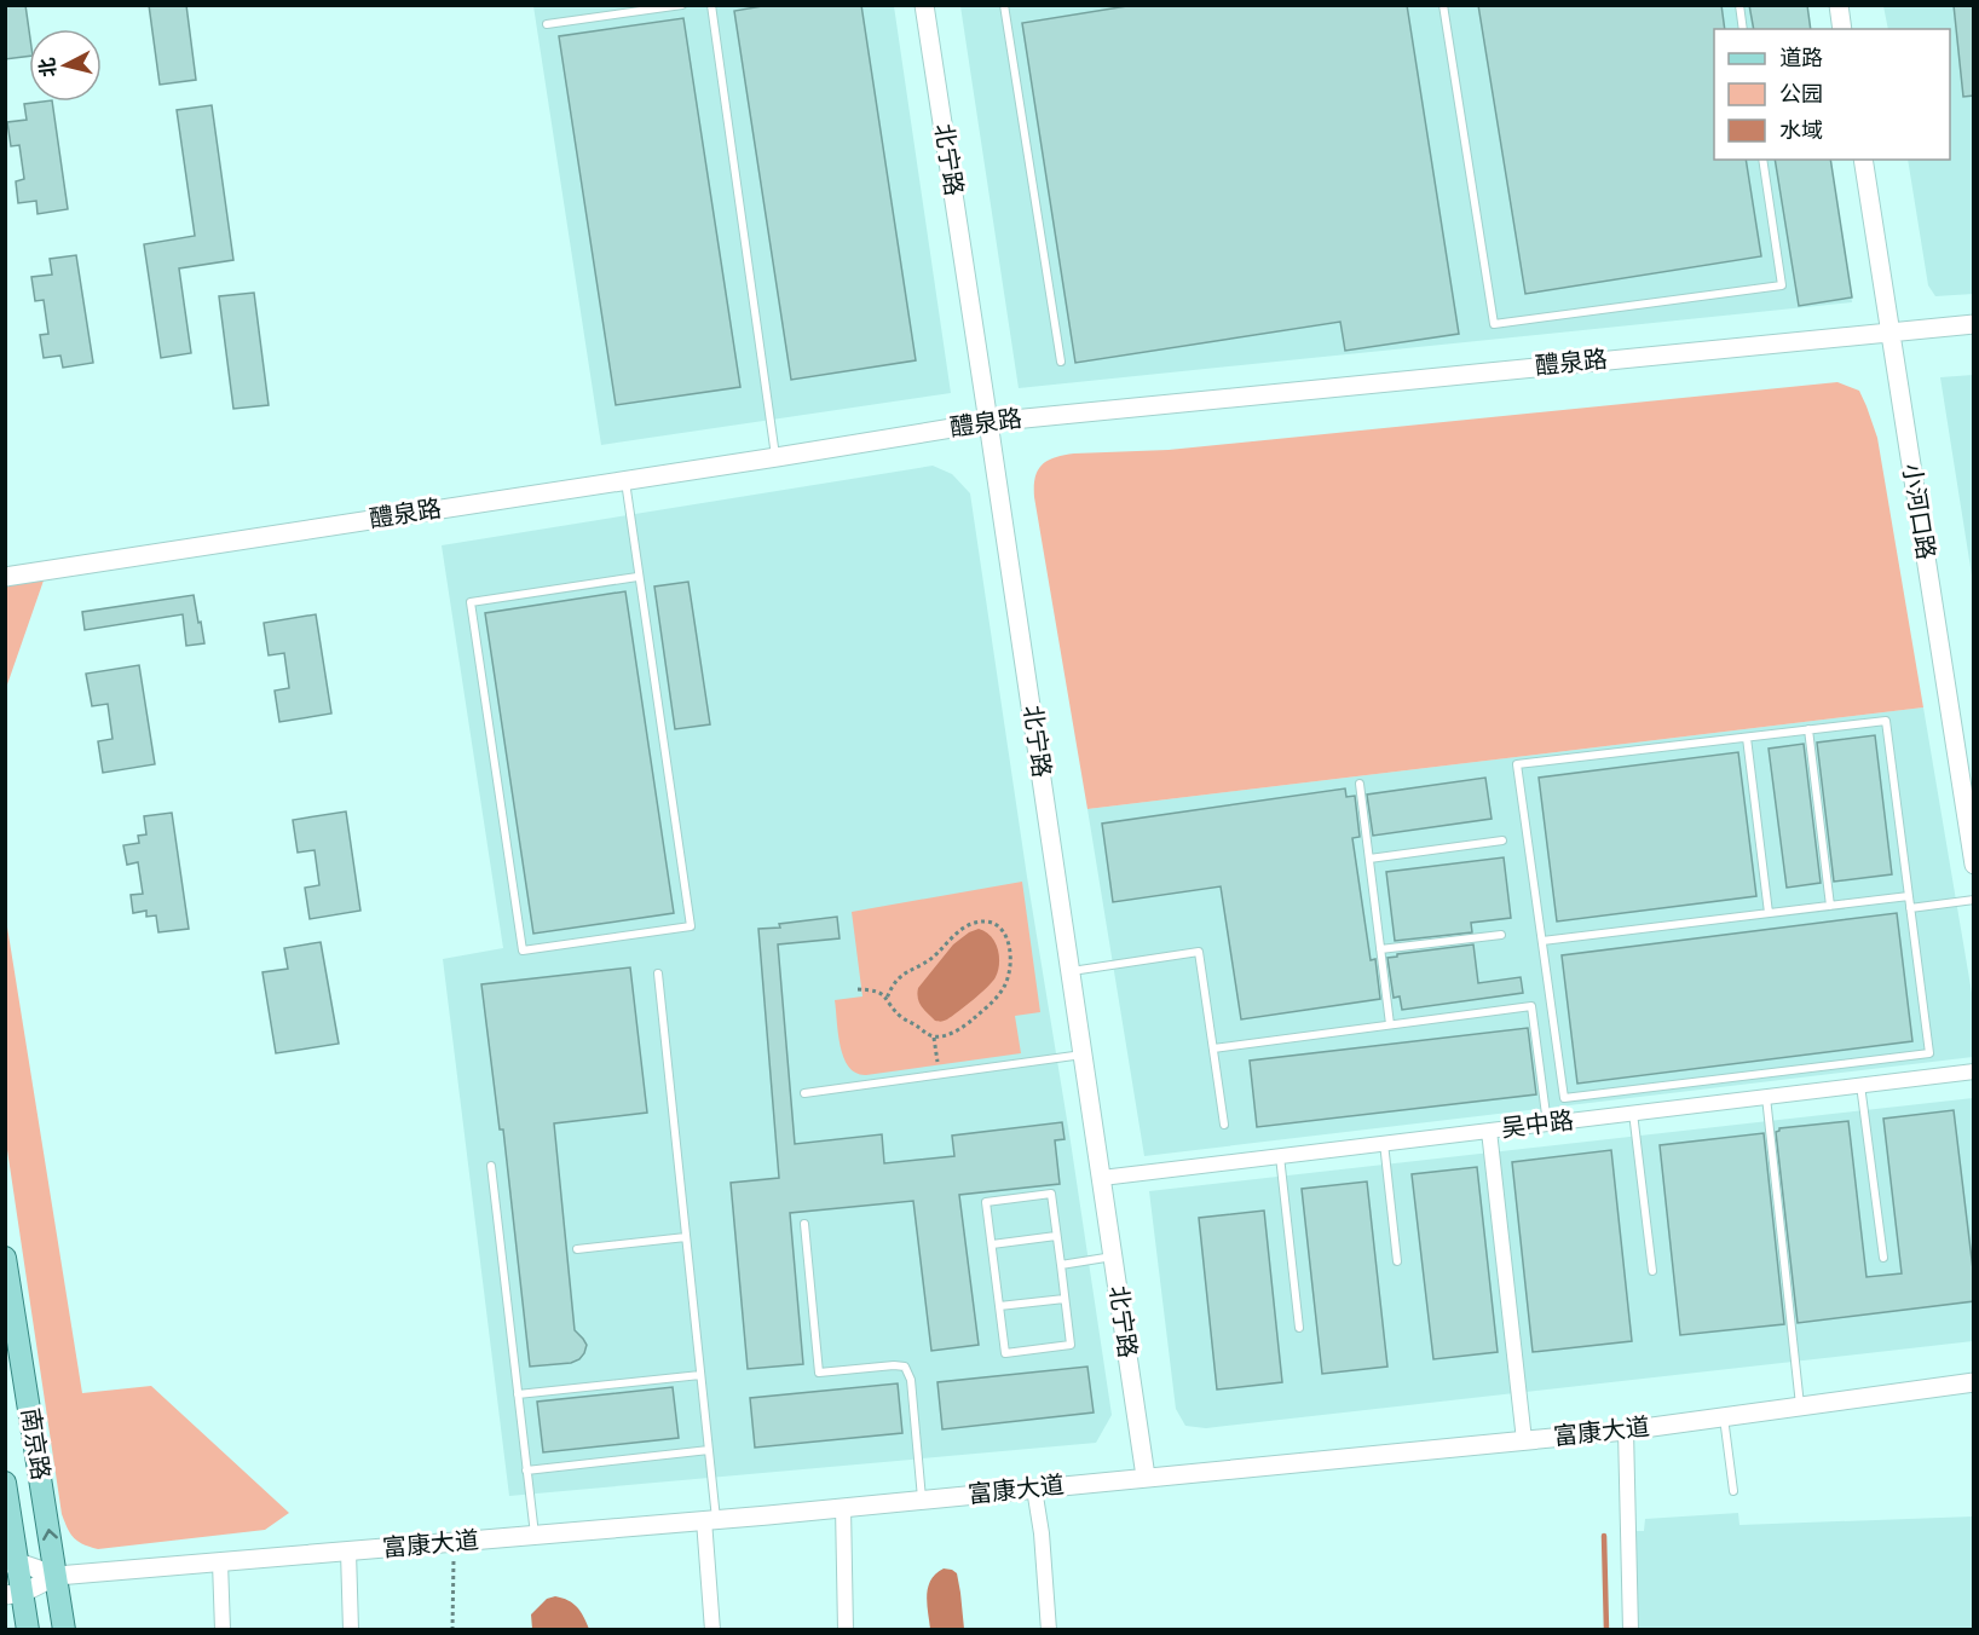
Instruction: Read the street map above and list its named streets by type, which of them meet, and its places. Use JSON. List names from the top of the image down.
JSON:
{
  "streets": {
    "main road": ["南京路"],
    "street": [
      "北宁路",
      "醴泉路",
      "小河口路",
      "吴中路",
      "富康大道"
    ]
  },
  "crossings": [
    ["北宁路", "醴泉路"],
    ["北宁路", "吴中路"],
    ["北宁路", "富康大道"],
    ["醴泉路", "小河口路"],
    ["富康大道", "南京路"]
  ],
  "legend": ["道路", "公园", "水域"],
  "north": "left"
}
